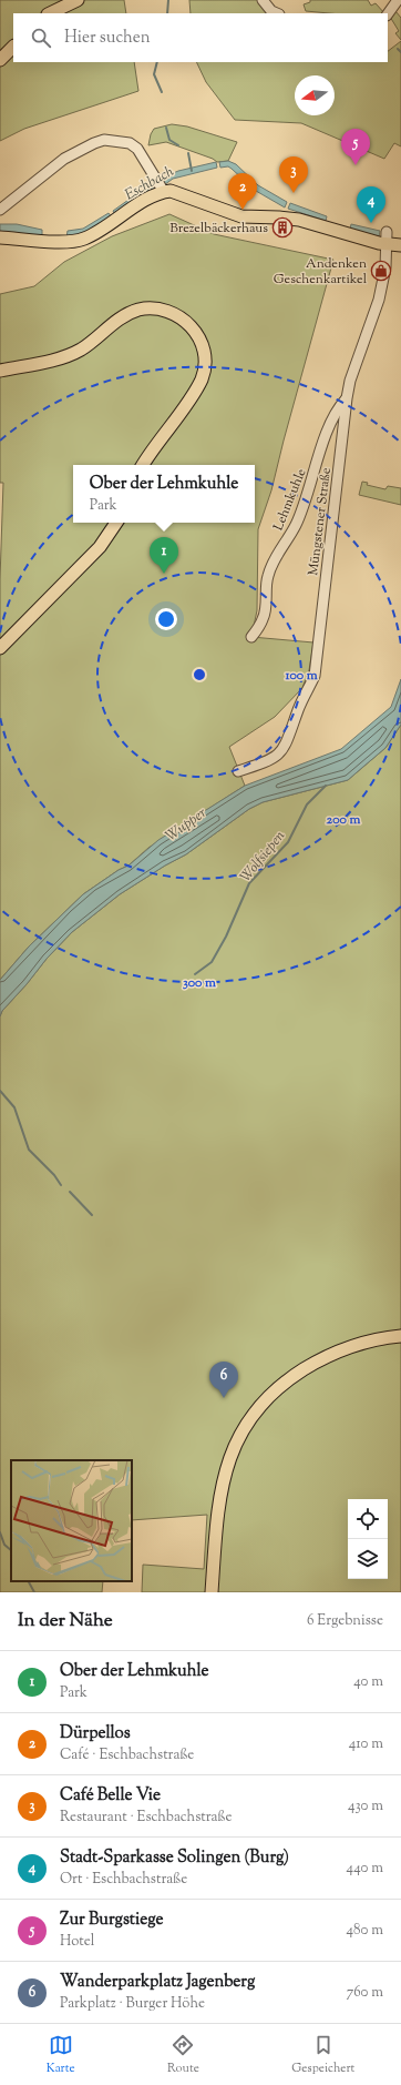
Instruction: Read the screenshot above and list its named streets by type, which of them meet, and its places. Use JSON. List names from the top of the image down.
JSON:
{
  "streets": {
    "street": ["Lehmkuhle", "Müngstener Straße"]
  },
  "crossings": [
    ["Lehmkuhle", "Müngstener Straße"]
  ],
  "water": ["Eschbach", "Wupper", "Wolfsiepen"],
  "places": {
    "building": ["Brezelbäckerhaus"],
    "shop": ["Andenken Geschenkartikel"]
  },
  "north": "left",
  "page": {
    "search": "Hier suchen",
    "pins": [
      "5",
      "3",
      "2",
      "4",
      "1",
      "6"
    ],
    "popup": ["Ober der Lehmkuhle", "Park"],
    "heading": ["In der Nähe", "6 Ergebnisse"],
    "list": [
      {
        "mark": "1",
        "name": "Ober der Lehmkuhle",
        "note": "Park",
        "value": "40 m"
      },
      {
        "mark": "2",
        "name": "Dürpellos",
        "note": "Café · Eschbachstraße",
        "value": "410 m"
      },
      {
        "mark": "3",
        "name": "Café Belle Vie",
        "note": "Restaurant · Eschbachstraße",
        "value": "430 m"
      },
      {
        "mark": "4",
        "name": "Stadt-Sparkasse Solingen (Burg)",
        "note": "Ort · Eschbachstraße",
        "value": "440 m"
      },
      {
        "mark": "5",
        "name": "Zur Burgstiege",
        "note": "Hotel",
        "value": "480 m"
      },
      {
        "mark": "6",
        "name": "Wanderparkplatz Jagenberg",
        "note": "Parkplatz · Burger Höhe",
        "value": "760 m"
      }
    ],
    "nav": ["Karte", "Route", "Gespeichert"]
  },
  "rings": ["100 m", "200 m", "300 m"]
}
